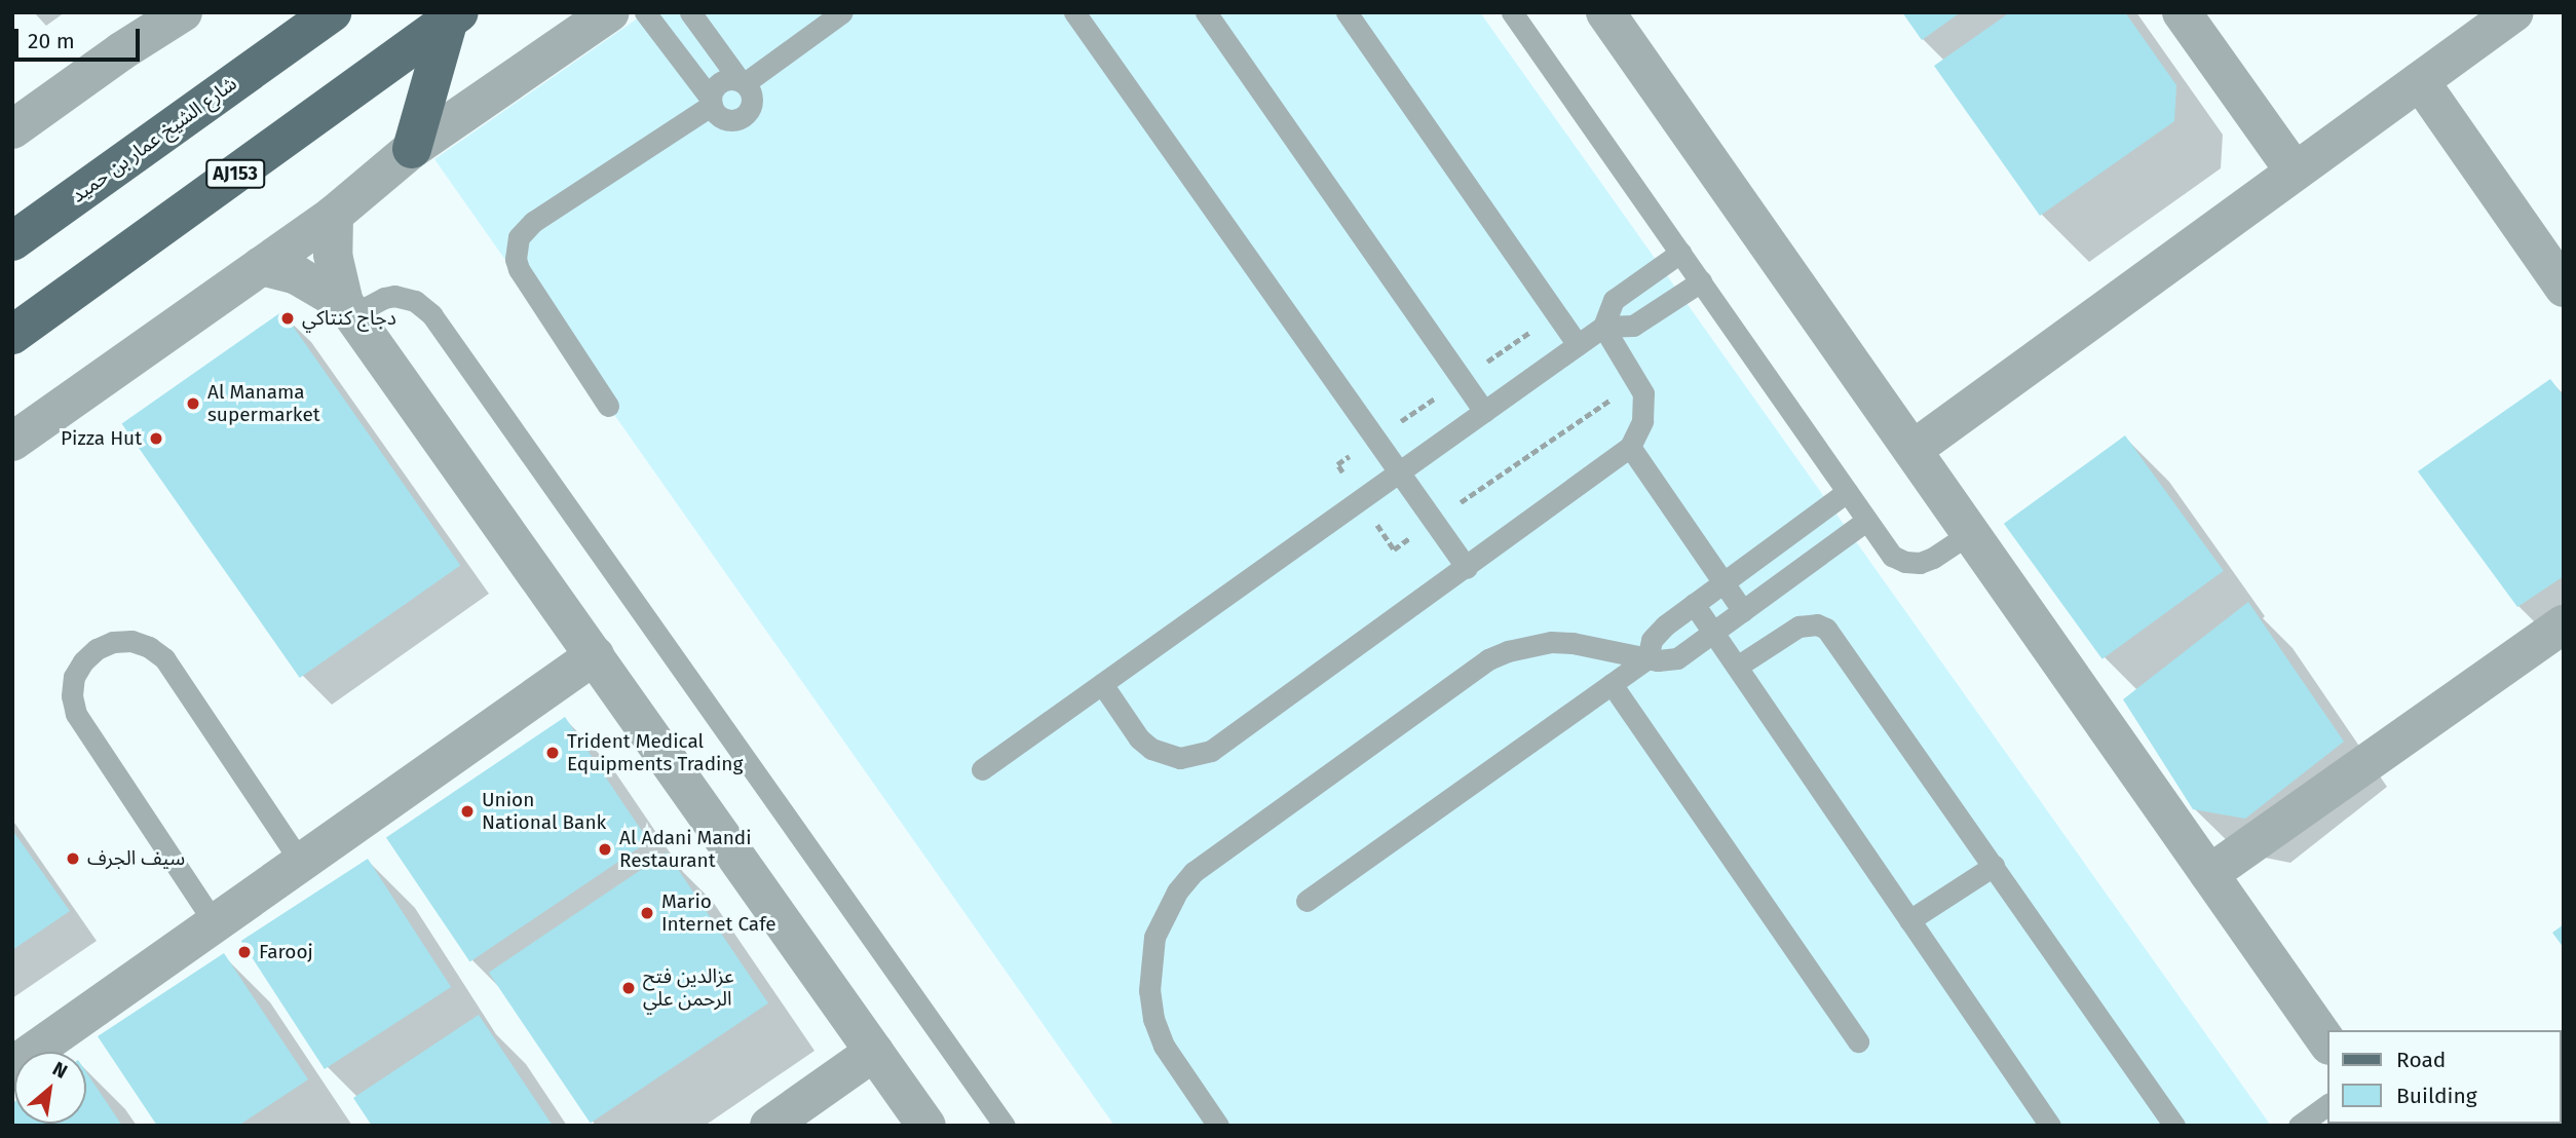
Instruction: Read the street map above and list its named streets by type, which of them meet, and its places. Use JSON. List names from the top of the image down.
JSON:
{
  "streets": {
    "main road": ["شارع الشيخ عمار بن حميد", "AJ153"]
  },
  "places": [
    "دجاج كنتاكي",
    "Al Manama supermarket",
    "Pizza Hut",
    "Trident Medical Equipments Trading",
    "Union National Bank",
    "Al Adani Mandi Restaurant",
    "سيف الجرف",
    "Mario Internet Cafe",
    "Farooj",
    "عزالدين فتح الرحمن علي"
  ],
  "legend": ["Road", "Building"],
  "scale_bar": "20 m",
  "north": "top right"
}
